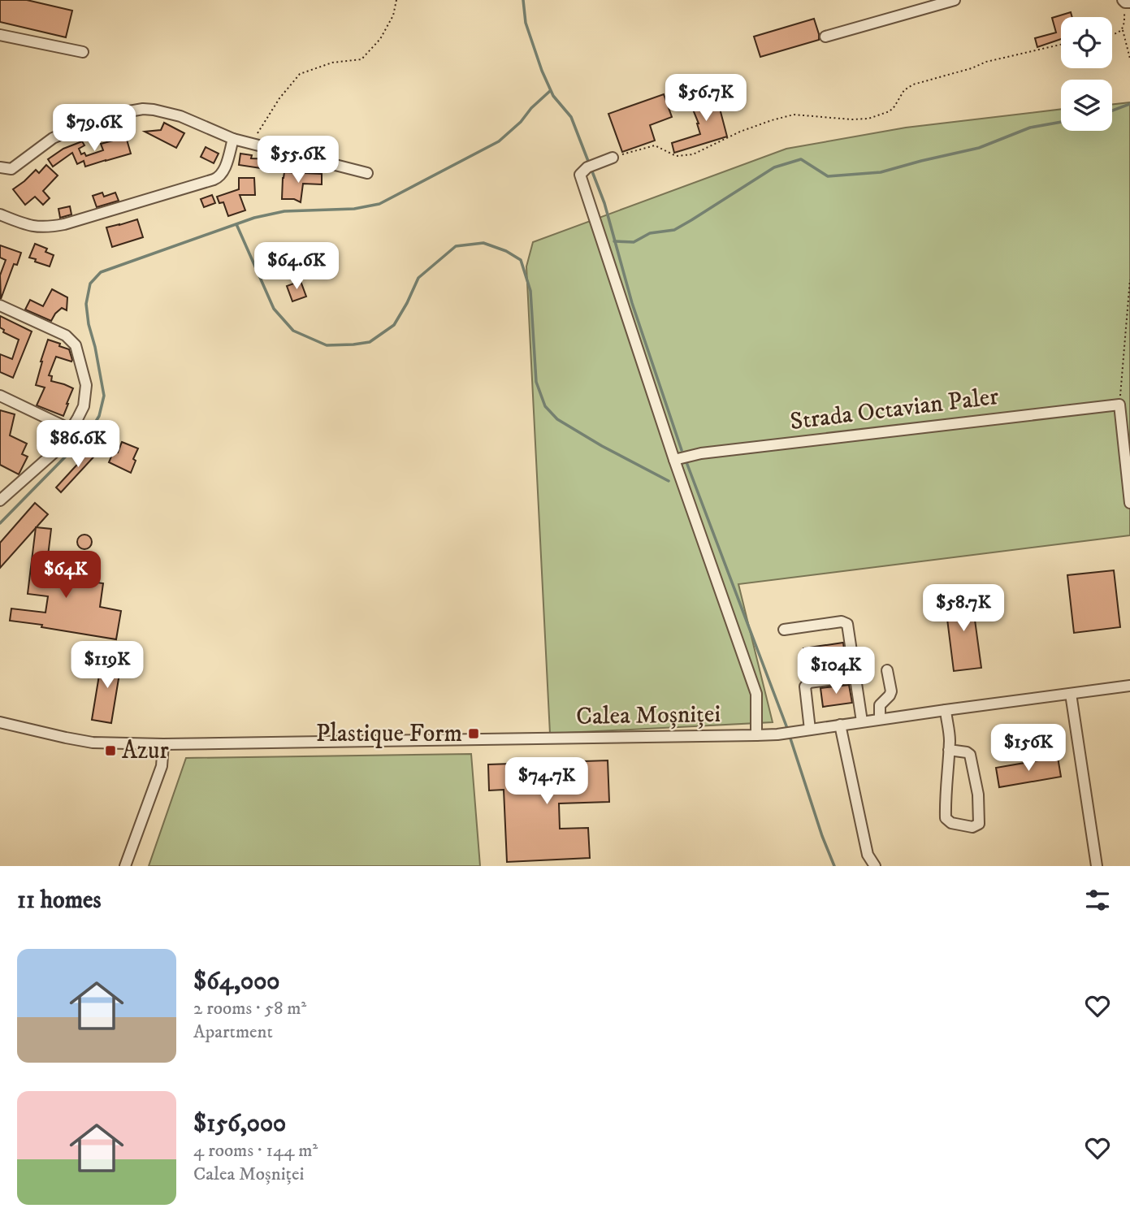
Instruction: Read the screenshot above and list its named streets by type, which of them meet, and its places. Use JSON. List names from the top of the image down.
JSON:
{
  "streets": {
    "street": ["Strada Octavian Paler", "Calea Moșniței"]
  },
  "places": {
    "transit": ["Plastique Form", "Azur"]
  },
  "page": {
    "price": [
      "$56.7K",
      "$79.6K",
      "$55.6K",
      "$64.6K",
      "$86.6K",
      "$64K",
      "$58.7K",
      "$119K",
      "$104K",
      "$156K",
      "$74.7K"
    ],
    "heading": "11 homes",
    "list": [
      {
        "name": "$64,000",
        "note": "2 rooms · 58 m² · Apartment"
      },
      {
        "name": "$156,000",
        "note": "4 rooms · 144 m² · Calea Moșniței"
      }
    ]
  }
}
